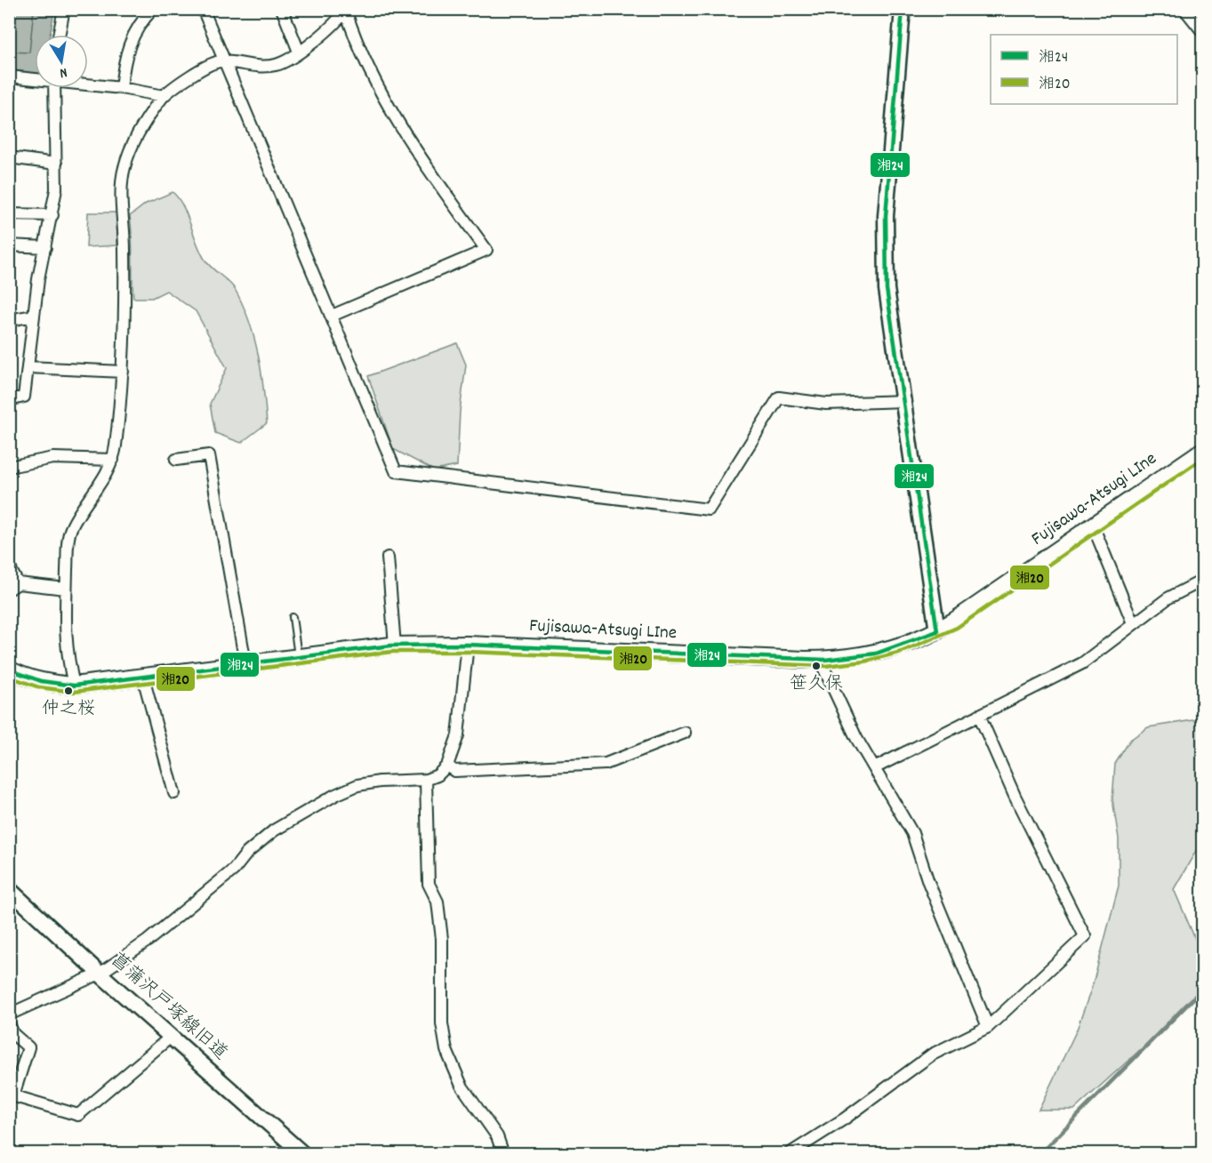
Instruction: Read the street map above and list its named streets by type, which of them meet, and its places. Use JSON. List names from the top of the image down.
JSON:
{
  "streets": {
    "main road": ["Fujisawa-Atsugi LIne"],
    "street": ["菖蒲沢戸塚線旧道"]
  },
  "places": ["笹久保", "仲之桜"],
  "lines": ["transit line 湘24", "transit line 湘20"],
  "legend": ["湘24", "湘20"],
  "north": "bottom"
}
